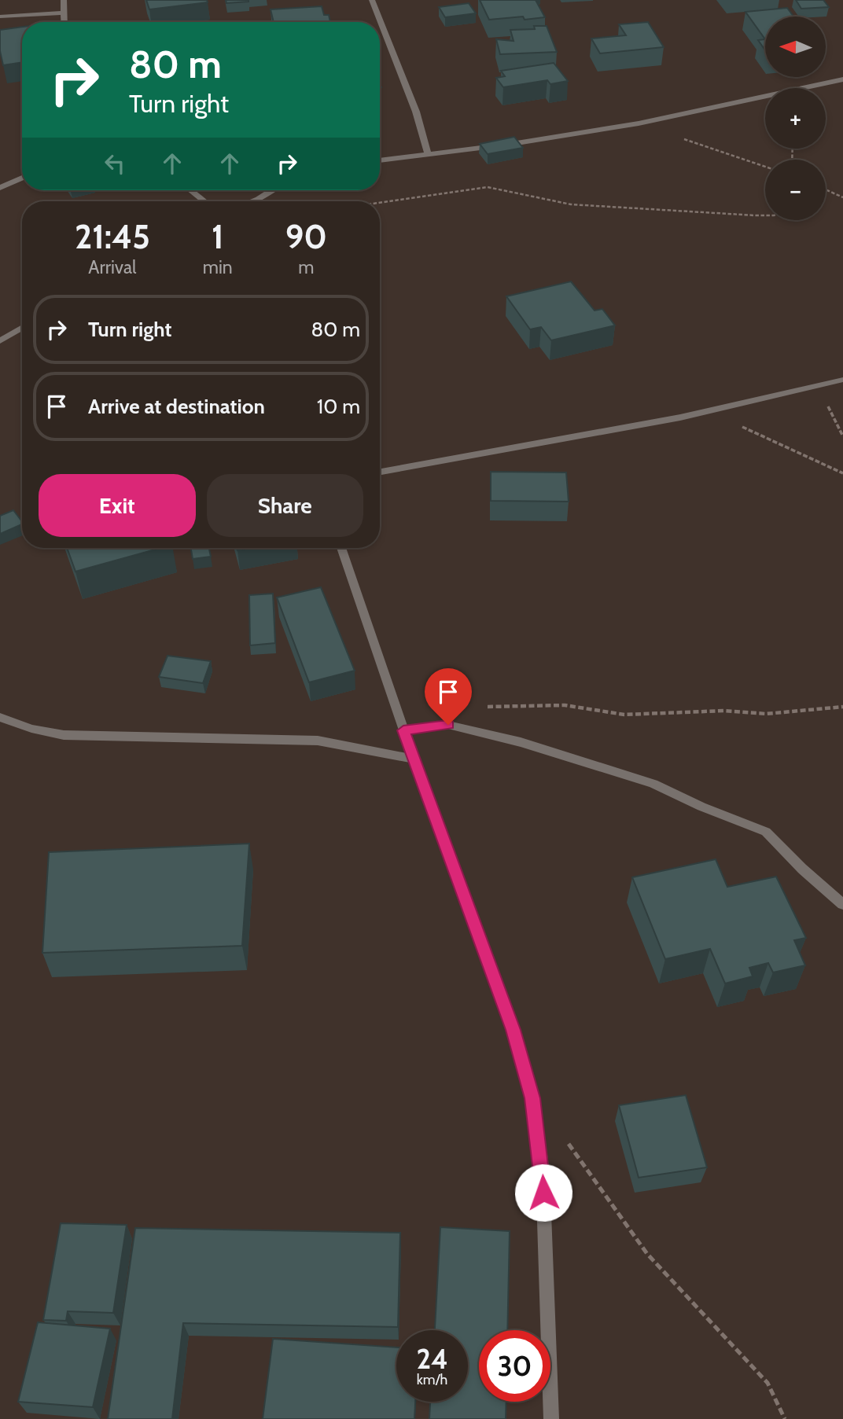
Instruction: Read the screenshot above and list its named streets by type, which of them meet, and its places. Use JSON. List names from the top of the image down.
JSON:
{
  "north": "left",
  "page": {
    "map_buttons": ["+", "−"],
    "turn": ["80 m", "Turn right"],
    "eta": [
      "21:45",
      "Arrival",
      "1",
      "min",
      "90",
      "m"
    ],
    "list": [
      {
        "name": "Turn right",
        "value": "80 m"
      },
      {
        "name": "Arrive at destination",
        "value": "10 m"
      }
    ],
    "buttons": ["Exit", "Share"],
    "speed": "24 km/h",
    "limit": "30"
  }
}
